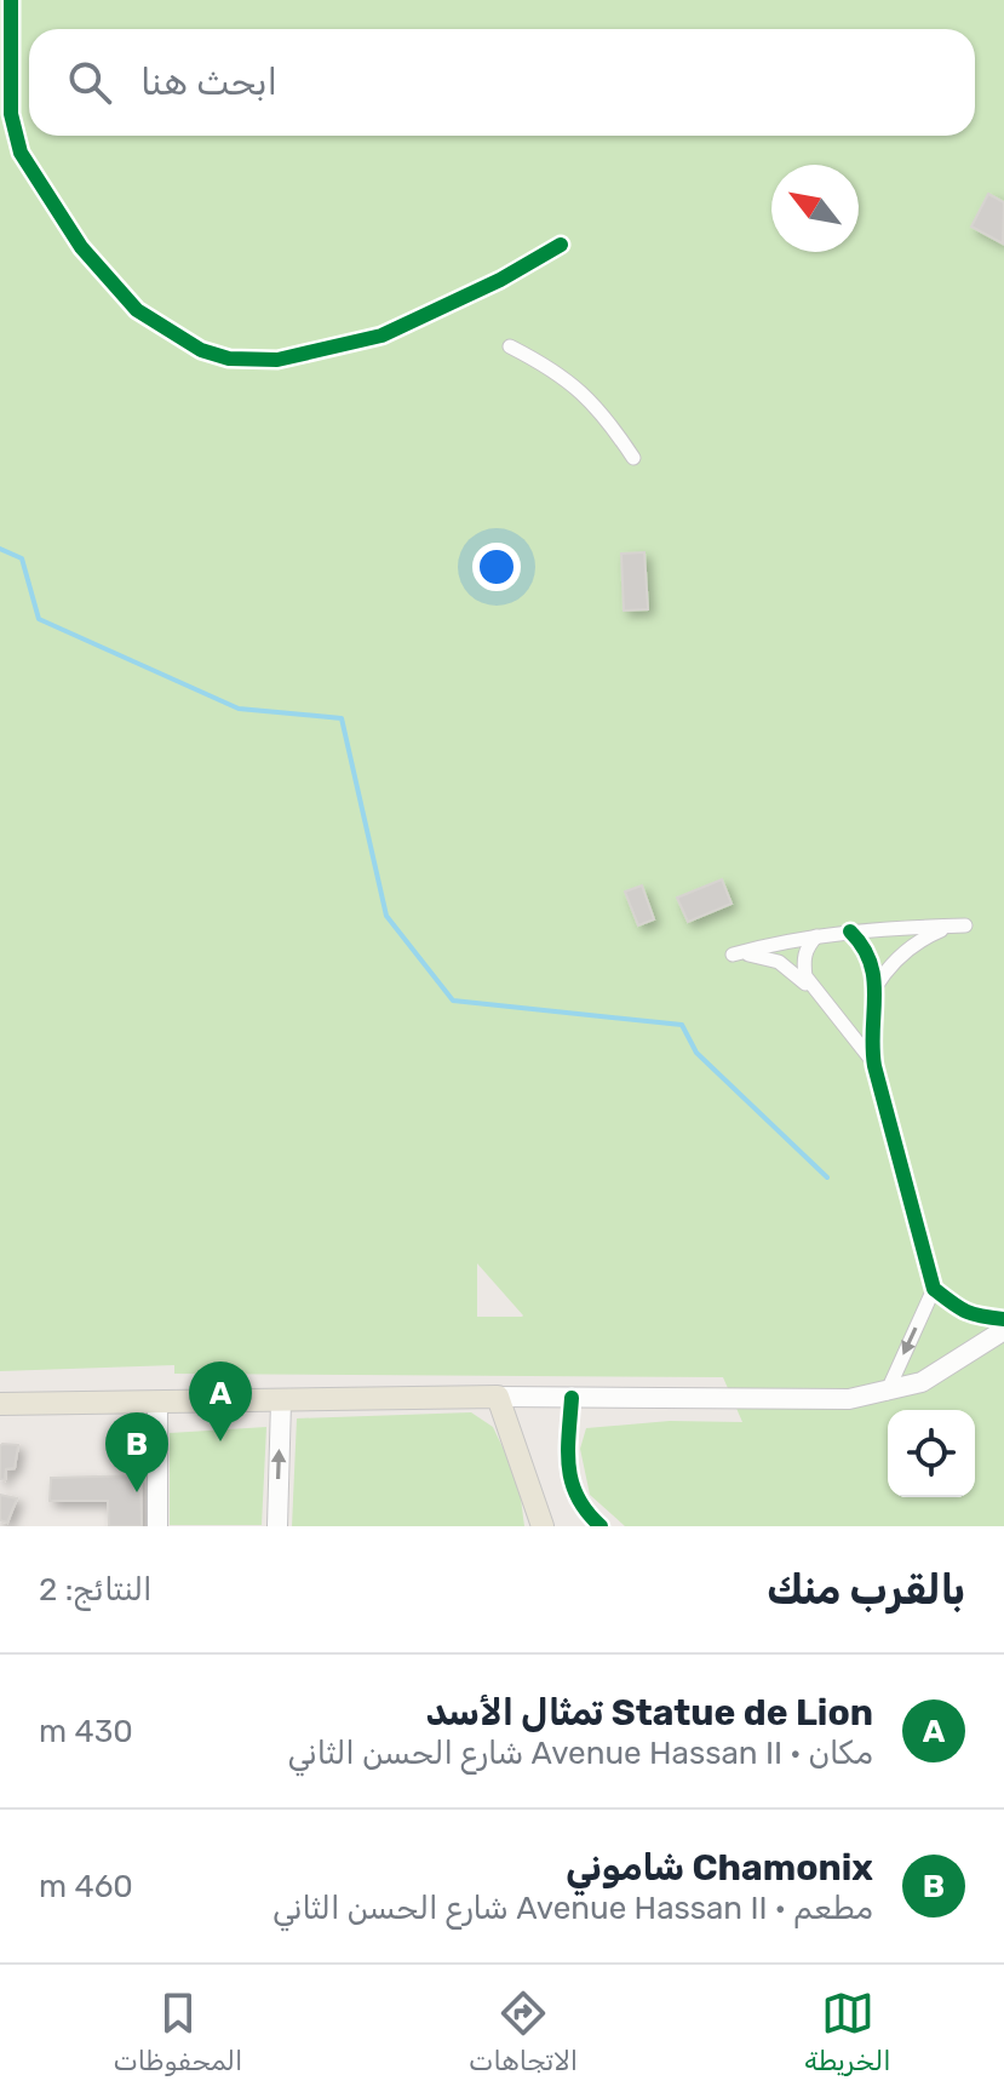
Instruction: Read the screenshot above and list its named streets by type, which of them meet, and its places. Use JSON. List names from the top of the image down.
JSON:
{
  "north": "top left",
  "page": {
    "search": "ابحث هنا",
    "pins": ["A", "B"],
    "heading": ["بالقرب منك", "النتائج: 2"],
    "list": [
      {
        "mark": "A",
        "name": "Statue de Lion تمثال الأسد",
        "note": "مكان · Avenue Hassan II شارع الحسن الثاني",
        "value": "430 m"
      },
      {
        "mark": "B",
        "name": "Chamonix شاموني",
        "note": "مطعم · Avenue Hassan II شارع الحسن الثاني",
        "value": "460 m"
      }
    ],
    "nav": ["الخريطة", "الاتجاهات", "المحفوظات"]
  }
}
